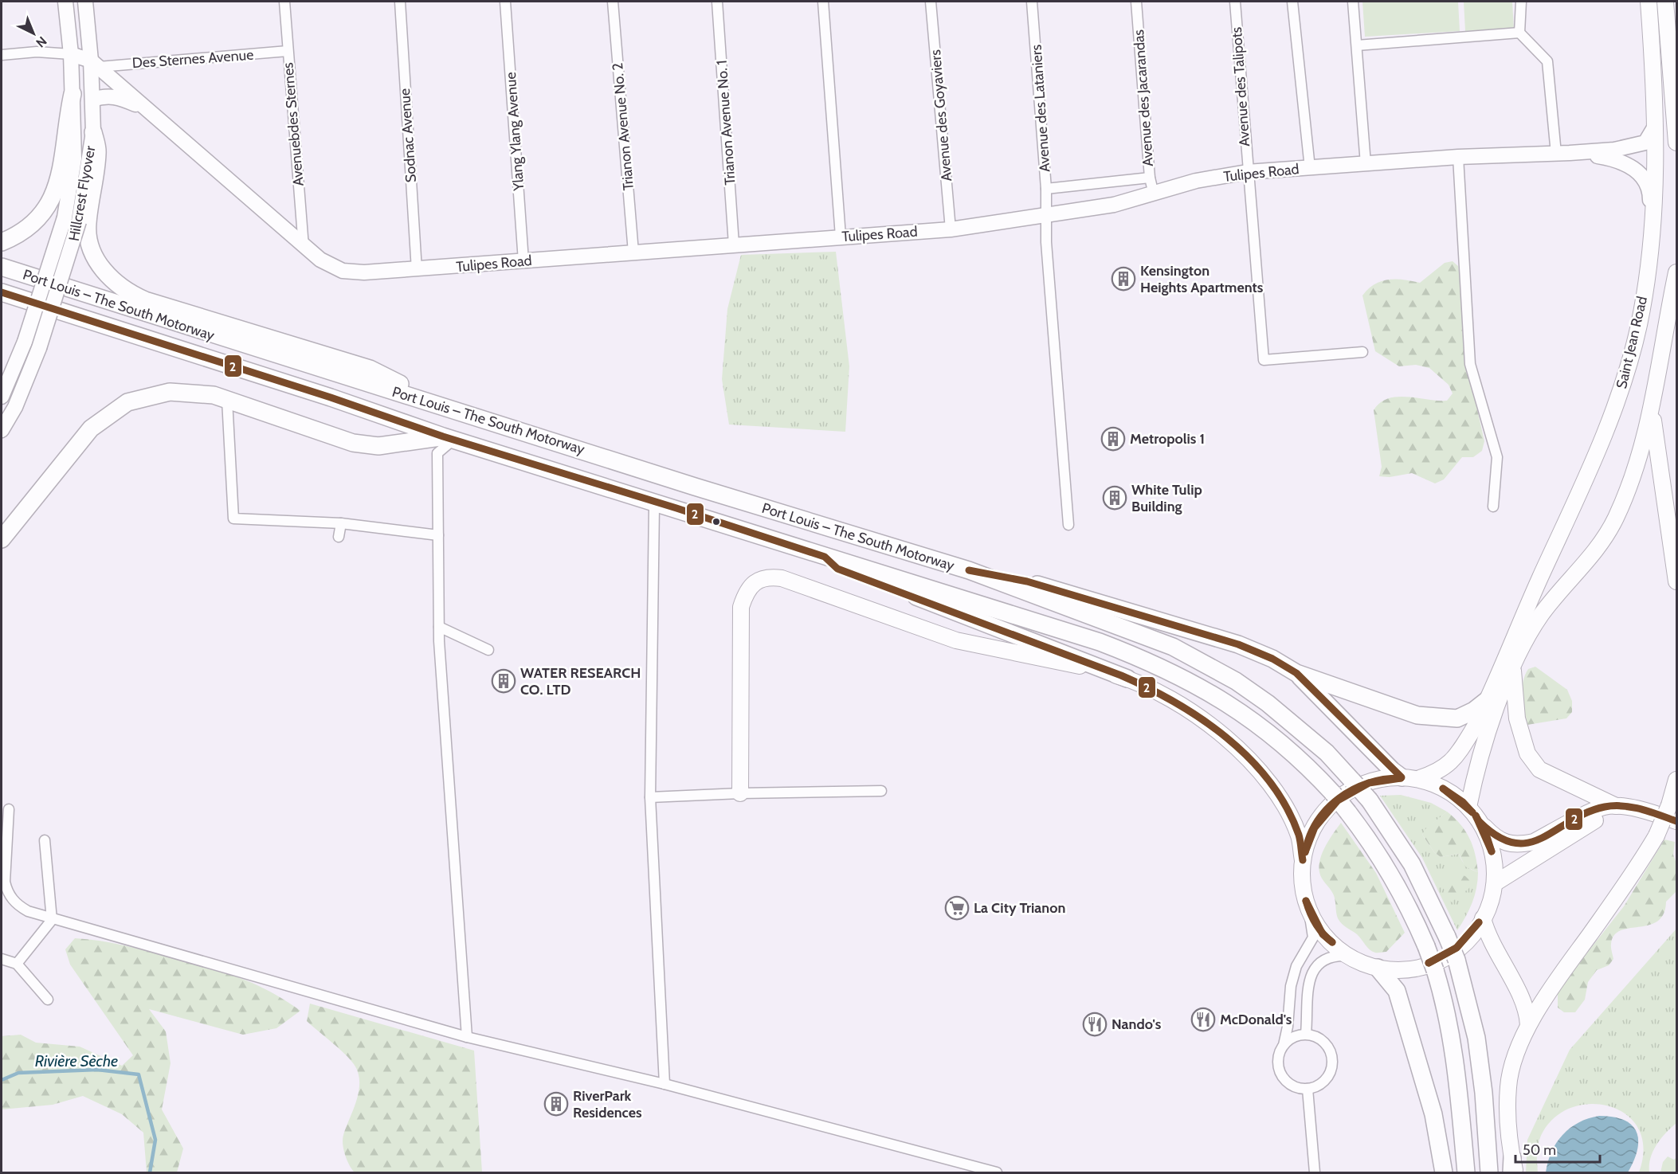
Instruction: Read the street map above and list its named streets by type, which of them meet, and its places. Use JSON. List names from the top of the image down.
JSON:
{
  "streets": {
    "highway": ["Port Louis – The South Motorway"],
    "main road": ["Tulipes Road", "Hillcrest Flyover", "Saint Jean Road"],
    "street": [
      "Des Sternes Avenue",
      "Avenue des Talipots",
      "Avenue des Jacarandas",
      "Avenue des Lataniers",
      "Avenue des Goyaviers",
      "Trianon Avenue No. 1",
      "Avenuebdes Sternes",
      "Trianon Avenue No. 2",
      "Ylang Ylang Avenue",
      "Sodnac Avenue"
    ]
  },
  "crossings": [
    ["Des Sternes Avenue", "Avenuebdes Sternes"],
    ["Des Sternes Avenue", "Tulipes Road"],
    ["Des Sternes Avenue", "Hillcrest Flyover"],
    ["Avenue des Talipots", "Tulipes Road"],
    ["Avenue des Jacarandas", "Tulipes Road"],
    ["Avenue des Lataniers", "Tulipes Road"],
    ["Avenue des Goyaviers", "Tulipes Road"],
    ["Trianon Avenue No. 1", "Tulipes Road"],
    ["Avenuebdes Sternes", "Tulipes Road"],
    ["Trianon Avenue No. 2", "Tulipes Road"],
    ["Ylang Ylang Avenue", "Tulipes Road"],
    ["Sodnac Avenue", "Tulipes Road"],
    ["Tulipes Road", "Hillcrest Flyover"],
    ["Tulipes Road", "Saint Jean Road"]
  ],
  "water": ["Rivière Sèche"],
  "places": {
    "building": [
      "Kensington Heights Apartments",
      "Metropolis 1",
      "White Tulip Building",
      "WATER RESEARCH CO. LTD",
      "RiverPark Residences"
    ],
    "supermarket": ["La City Trianon"],
    "restaurant": ["McDonald's", "Nando's"]
  },
  "lines": ["transit line 2"],
  "scale_bar": "50 m",
  "north": "bottom right"
}
